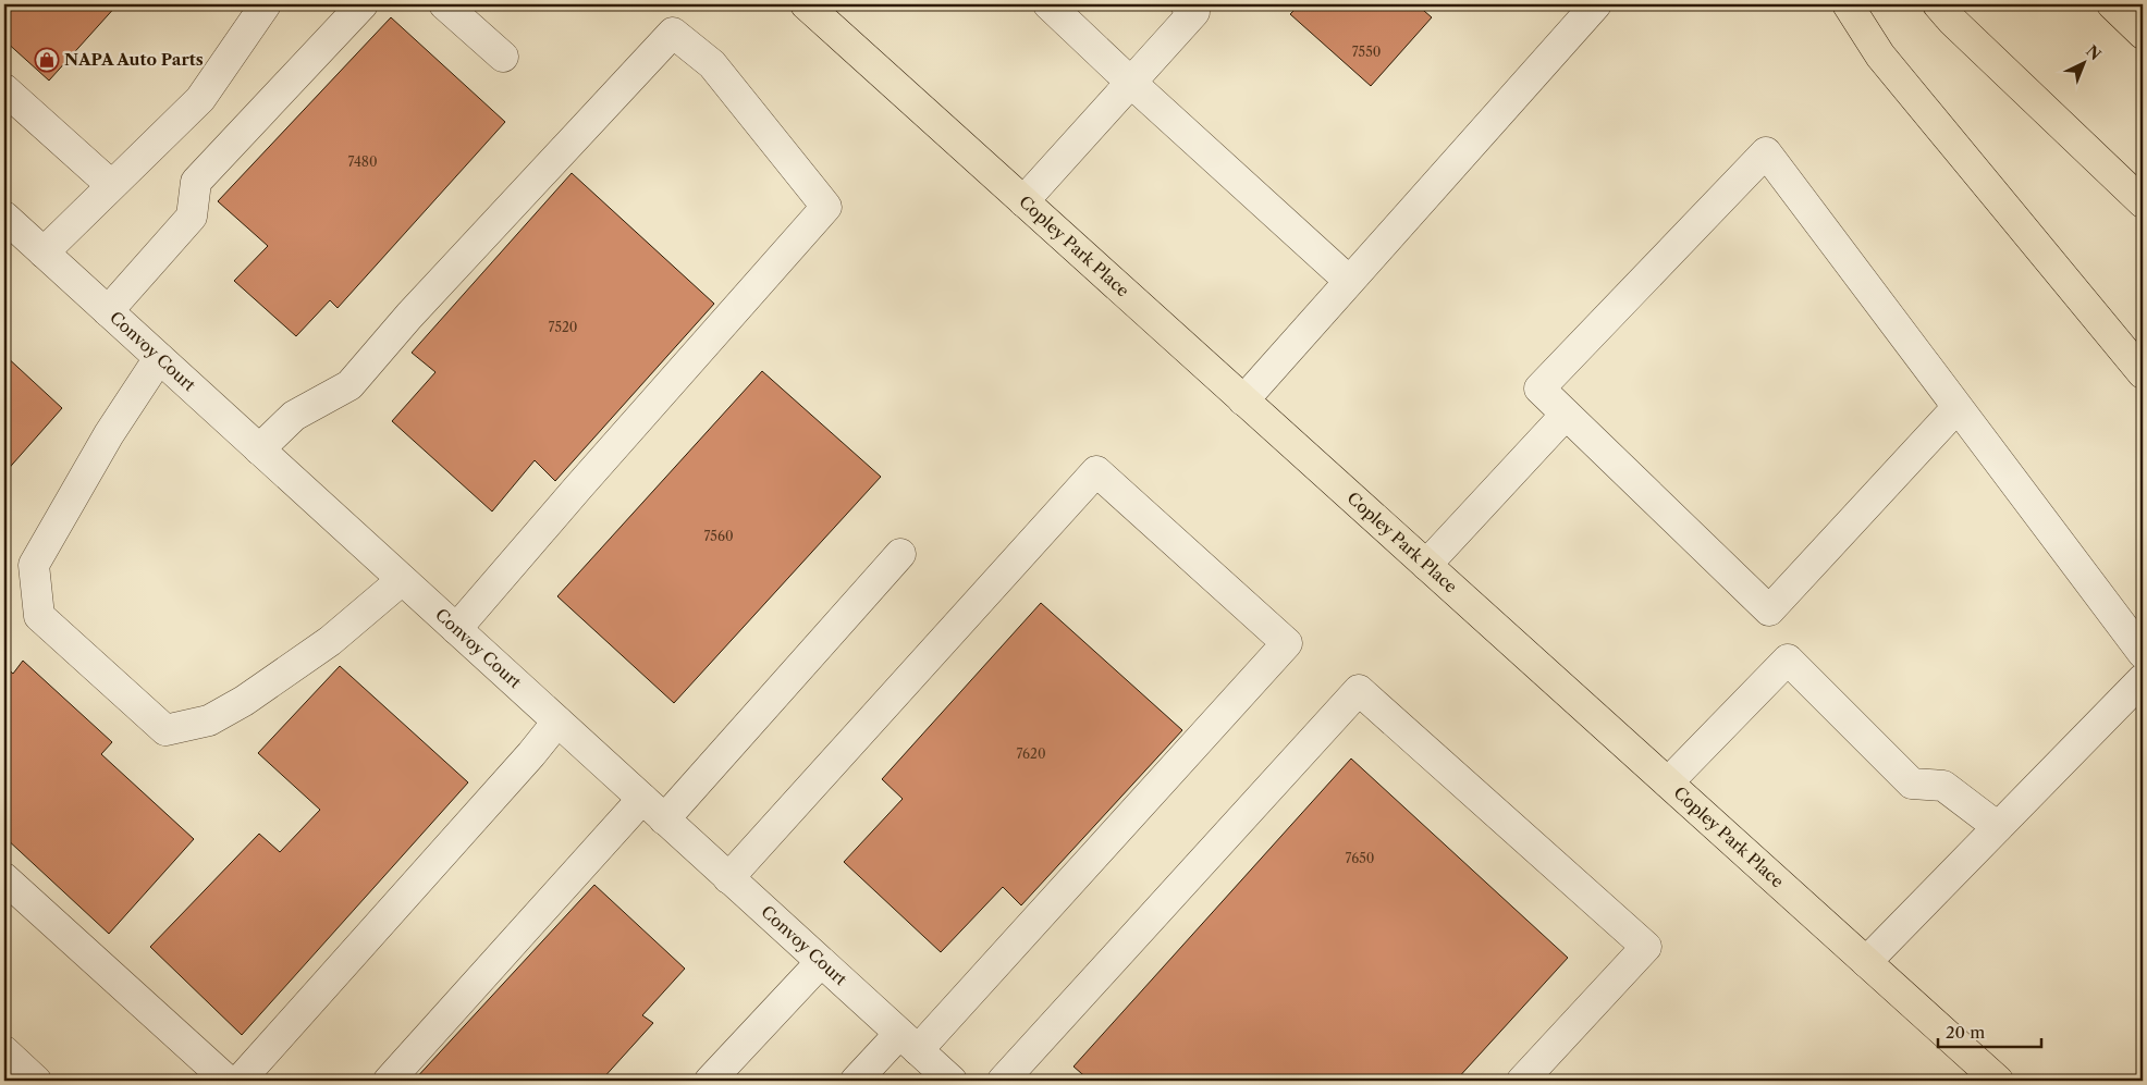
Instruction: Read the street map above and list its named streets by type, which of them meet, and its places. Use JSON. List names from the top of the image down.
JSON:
{
  "streets": {
    "main road": ["Copley Park Place"],
    "street": ["Convoy Court"]
  },
  "places": {
    "shop": ["NAPA Auto Parts"]
  },
  "house_numbers": [
    "7550",
    "7480",
    "7520",
    "7560",
    "7620",
    "7650"
  ],
  "scale_bar": "20 m",
  "north": "top right"
}
